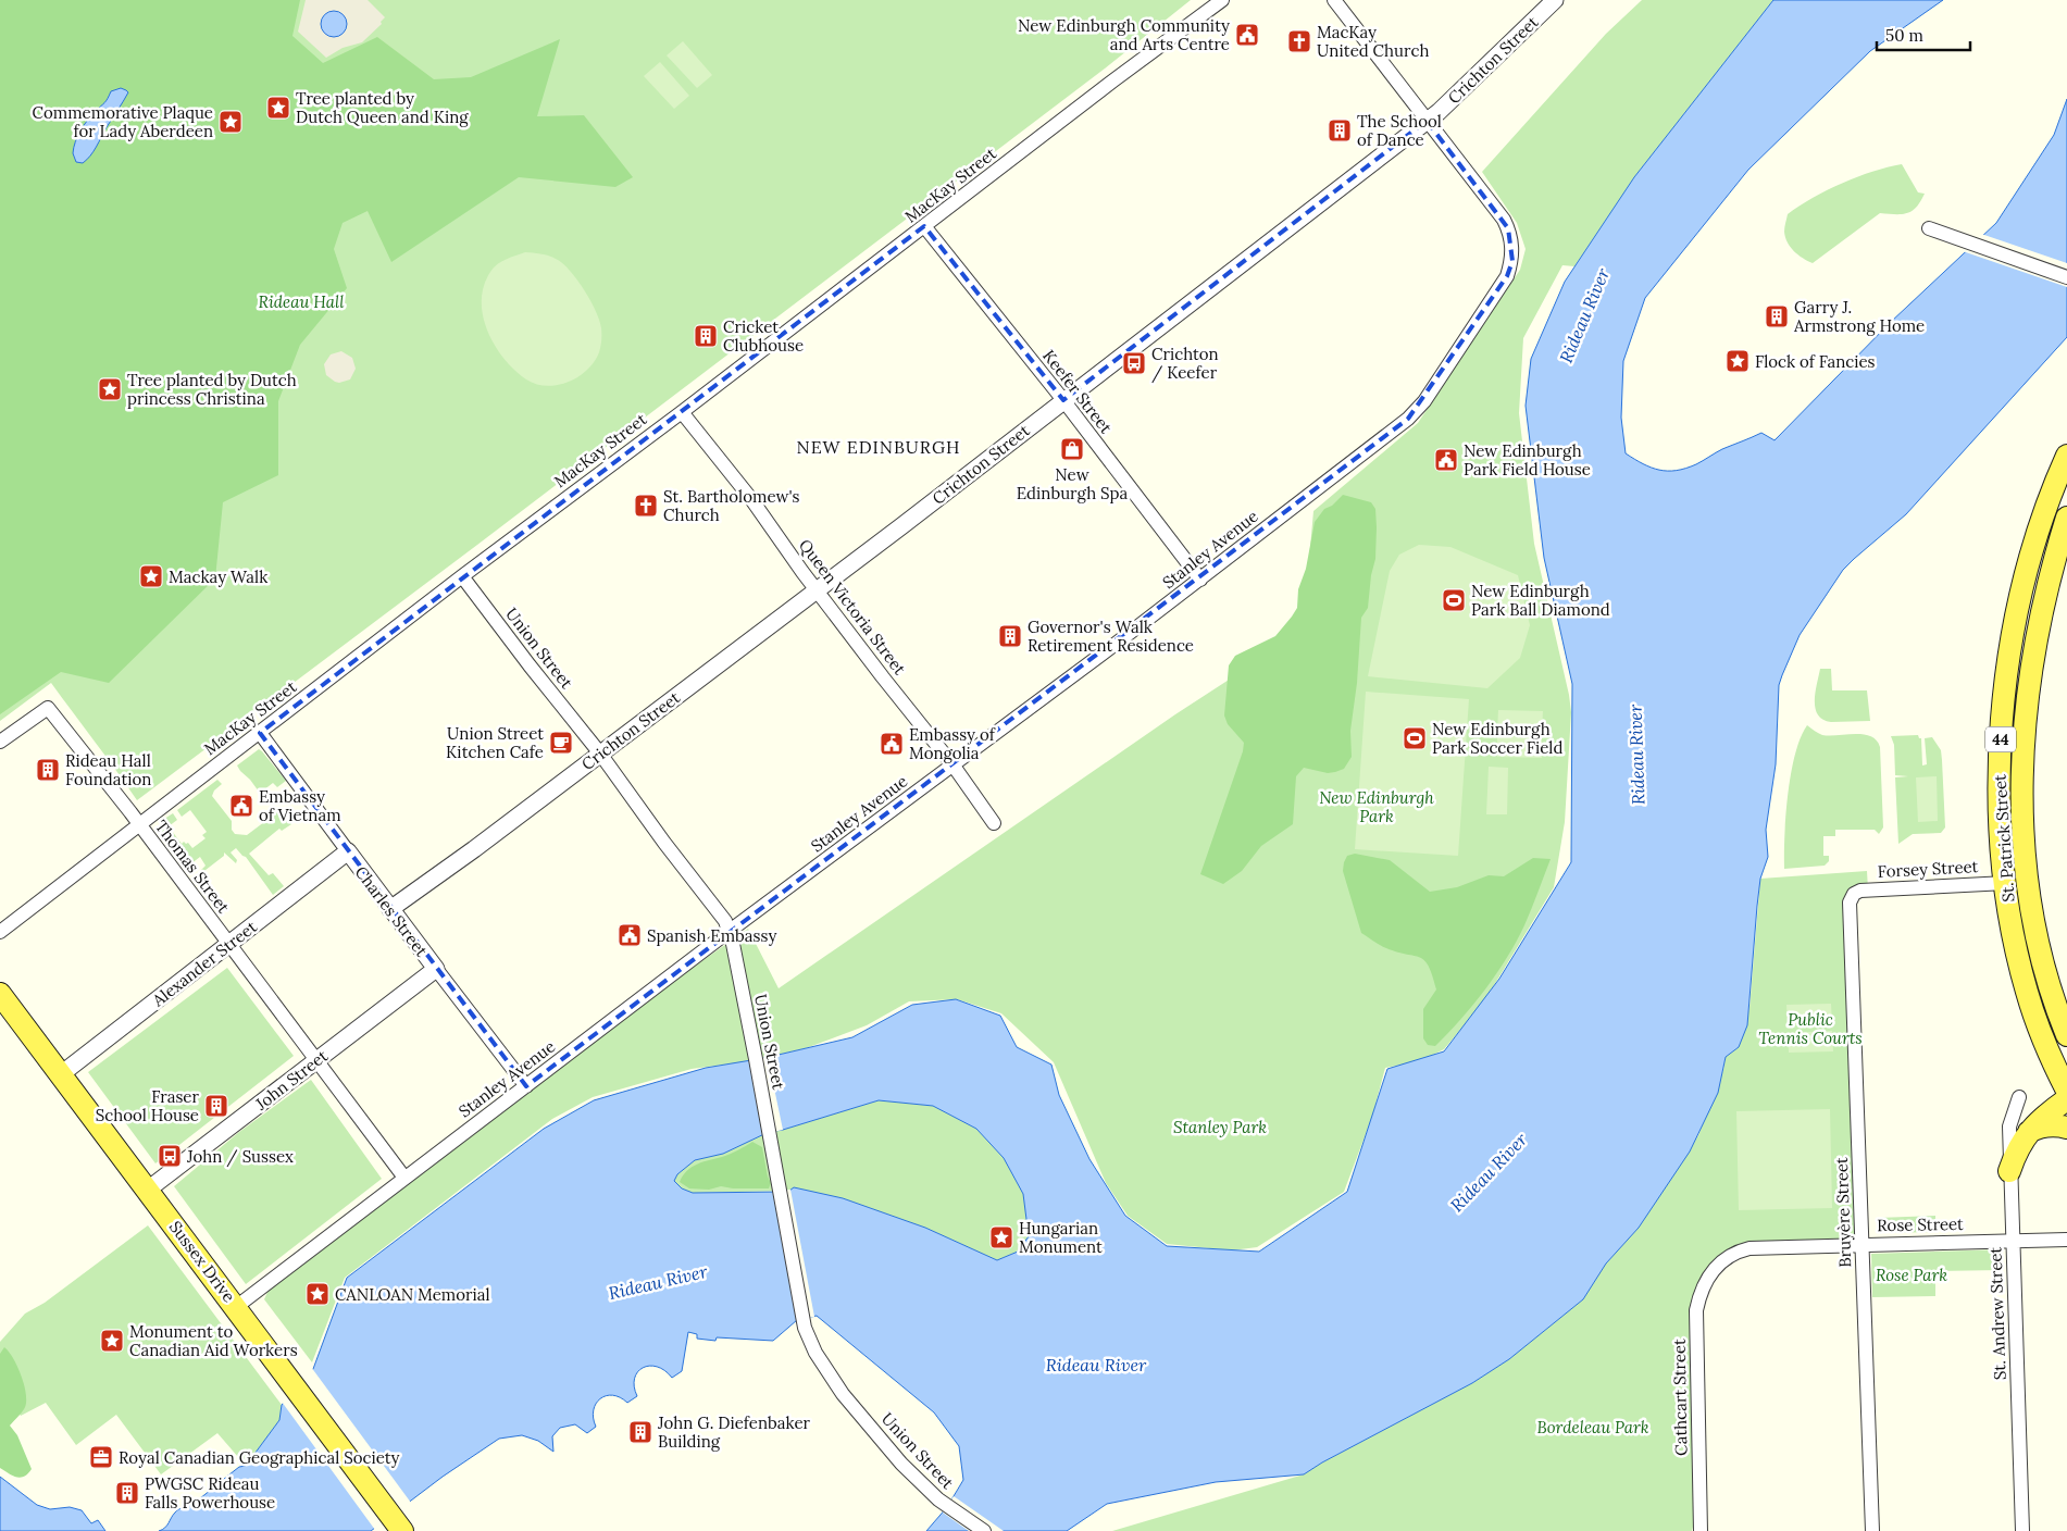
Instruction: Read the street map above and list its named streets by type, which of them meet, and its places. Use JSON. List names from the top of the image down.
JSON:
{
  "streets": {
    "main road": ["44", "St. Patrick Street", "Sussex Drive"],
    "street": [
      "Crichton Street",
      "MacKay Street",
      "Keefer Street",
      "Stanley Avenue",
      "Queen Victoria Street",
      "Union Street",
      "Thomas Street",
      "Forsey Street",
      "Charles Street",
      "Alexander Street",
      "John Street",
      "Bruyère Street",
      "Rose Street",
      "St. Andrew Street",
      "Cathcart Street"
    ]
  },
  "crossings": [
    ["Crichton Street", "Keefer Street"],
    ["Crichton Street", "Stanley Avenue"],
    ["Crichton Street", "Queen Victoria Street"],
    ["Crichton Street", "Union Street"],
    ["Crichton Street", "Charles Street"],
    ["MacKay Street", "Keefer Street"],
    ["MacKay Street", "Queen Victoria Street"],
    ["MacKay Street", "Union Street"],
    ["MacKay Street", "Thomas Street"],
    ["MacKay Street", "Charles Street"],
    ["Keefer Street", "Stanley Avenue"],
    ["Stanley Avenue", "Queen Victoria Street"],
    ["Stanley Avenue", "Union Street"],
    ["Stanley Avenue", "Thomas Street"],
    ["Stanley Avenue", "Charles Street"],
    ["Stanley Avenue", "Sussex Drive"],
    ["St. Patrick Street", "Forsey Street"],
    ["Thomas Street", "Alexander Street"],
    ["Thomas Street", "John Street"],
    ["Forsey Street", "Bruyère Street"],
    ["Charles Street", "Alexander Street"],
    ["Charles Street", "John Street"],
    ["Alexander Street", "Sussex Drive"],
    ["John Street", "Sussex Drive"],
    ["Bruyère Street", "Rose Street"],
    ["Rose Street", "St. Andrew Street"],
    ["Rose Street", "Cathcart Street"]
  ],
  "districts": ["NEW EDINBURGH"],
  "water": ["Rideau River"],
  "parks": [
    "Rideau Hall",
    "New Edinburgh Park",
    "Public Tennis Courts",
    "Stanley Park",
    "Rose Park",
    "Bordeleau Park"
  ],
  "places": {
    "public building": [
      "New Edinburgh Community and Arts Centre",
      "New Edinburgh Park Field House",
      "Embassy of Mongolia",
      "Embassy of Vietnam",
      "Spanish Embassy"
    ],
    "church": ["MacKay United Church", "St. Bartholomew's Church"],
    "place": [
      "Tree planted by Dutch Queen and King",
      "Commemorative Plaque for Lady Aberdeen",
      "Flock of Fancies",
      "Tree planted by Dutch princess Christina",
      "Mackay Walk",
      "Hungarian Monument",
      "CANLOAN Memorial",
      "Monument to Canadian Aid Workers"
    ],
    "building": [
      "The School of Dance",
      "Garry J. Armstrong Home",
      "Cricket Clubhouse",
      "Governor's Walk Retirement Residence",
      "Rideau Hall Foundation",
      "Fraser School House",
      "John G. Diefenbaker Building",
      "PWGSC Rideau Falls Powerhouse"
    ],
    "bus stop": ["Crichton / Keefer", "John / Sussex"],
    "shop": ["New Edinburgh Spa"],
    "sports": ["New Edinburgh Park Ball Diamond", "New Edinburgh Park Soccer Field"],
    "cafe": ["Union Street Kitchen Cafe"],
    "office": ["Royal Canadian Geographical Society"]
  },
  "scale_bar": "50 m"
}
